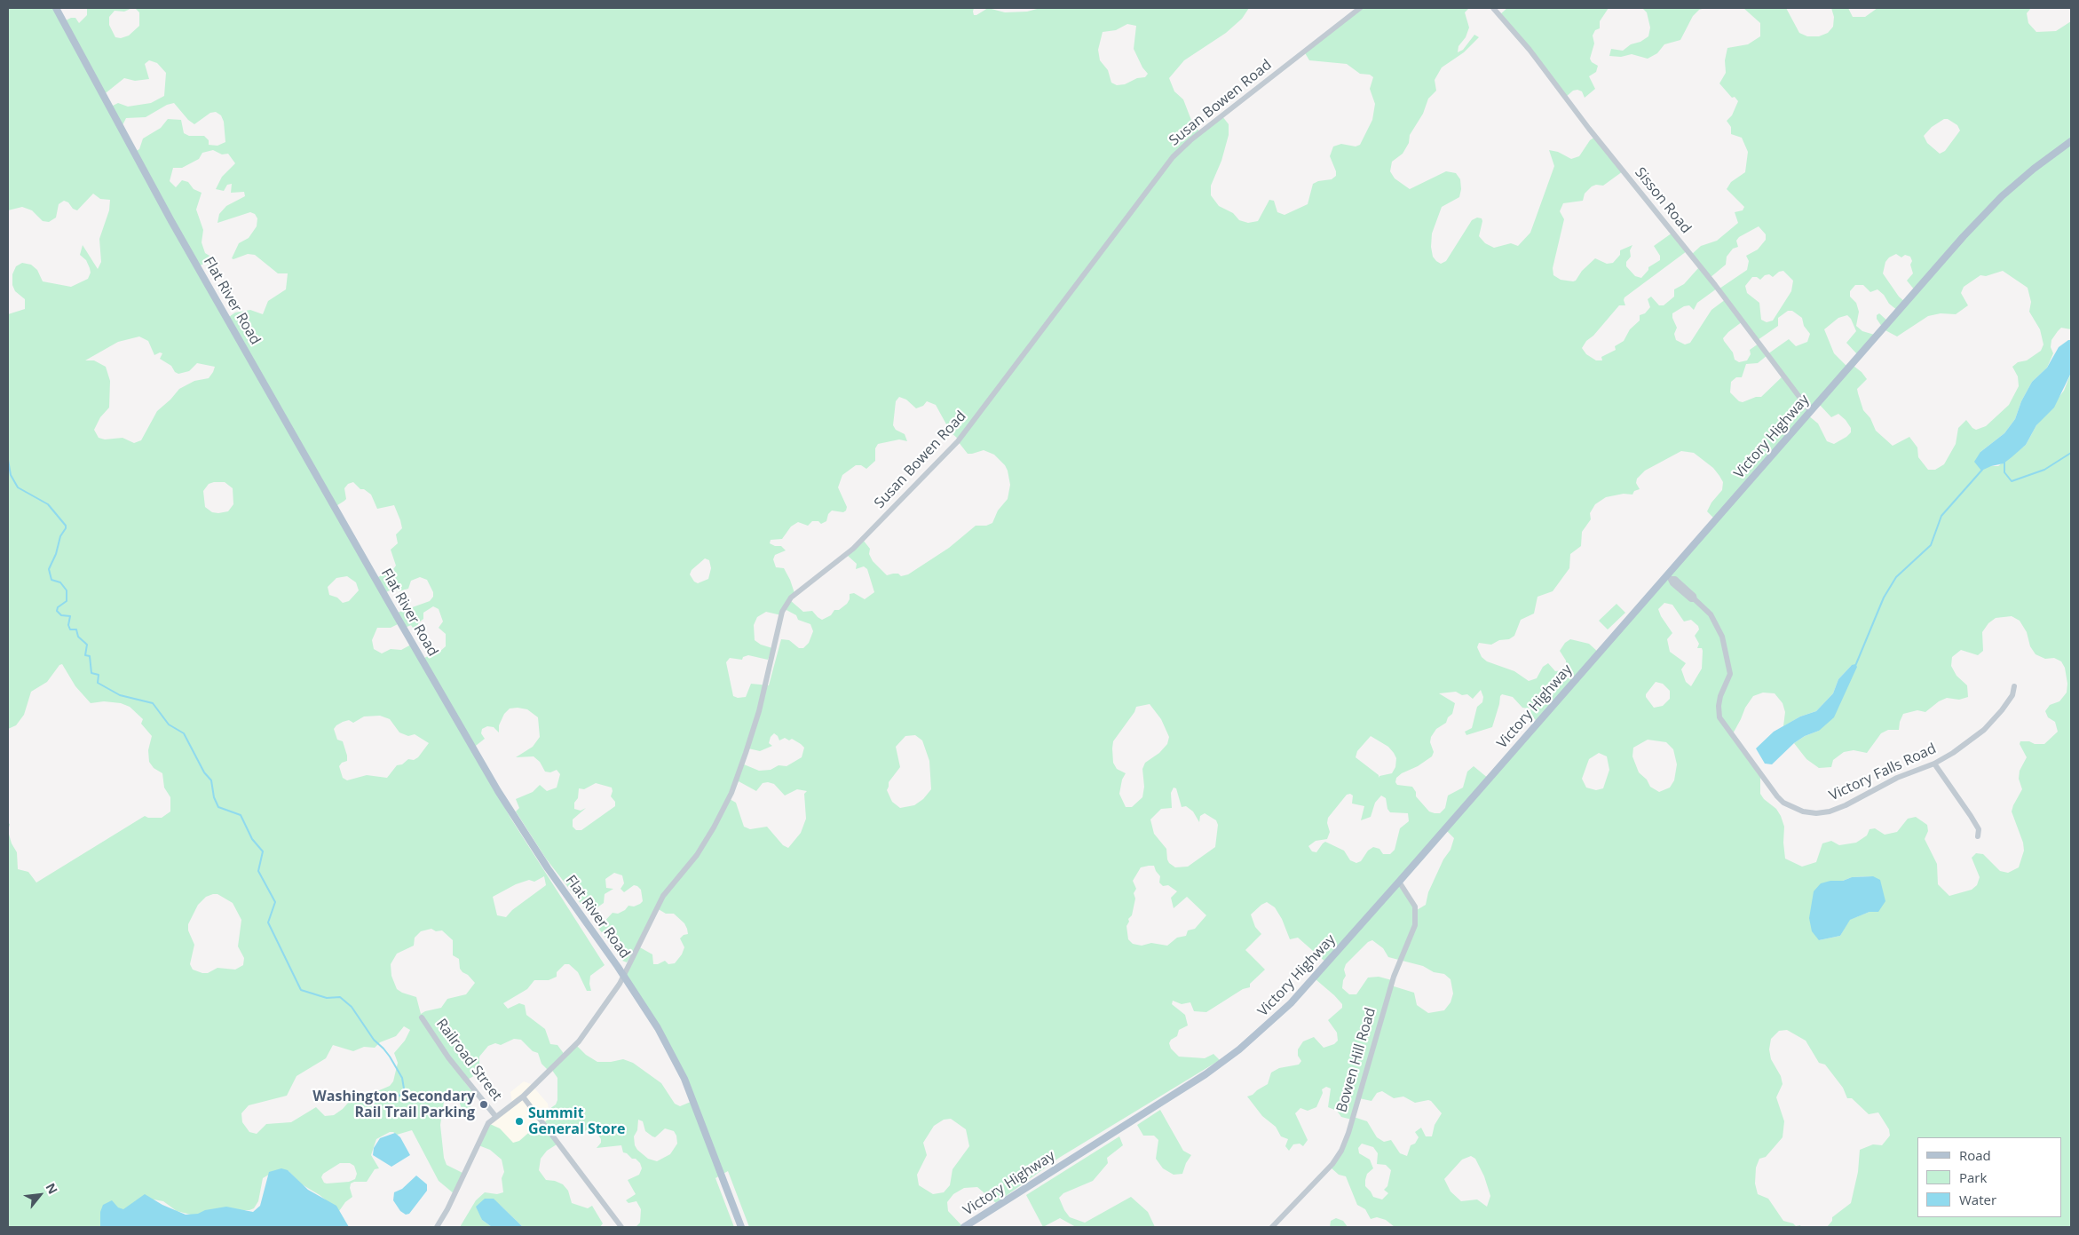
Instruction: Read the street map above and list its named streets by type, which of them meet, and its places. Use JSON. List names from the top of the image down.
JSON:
{
  "streets": {
    "main road": ["Flat River Road", "Victory Highway"],
    "street": [
      "Susan Bowen Road",
      "Sisson Road",
      "Victory Falls Road",
      "Railroad Street",
      "Bowen Hill Road"
    ]
  },
  "crossings": [
    ["Susan Bowen Road", "Flat River Road"],
    ["Susan Bowen Road", "Railroad Street"],
    ["Sisson Road", "Victory Highway"],
    ["Victory Highway", "Victory Falls Road"],
    ["Victory Highway", "Bowen Hill Road"]
  ],
  "places": ["Washington Secondary Rail Trail Parking", "Summit General Store"],
  "legend": ["Road", "Park", "Water"],
  "north": "top right"
}
